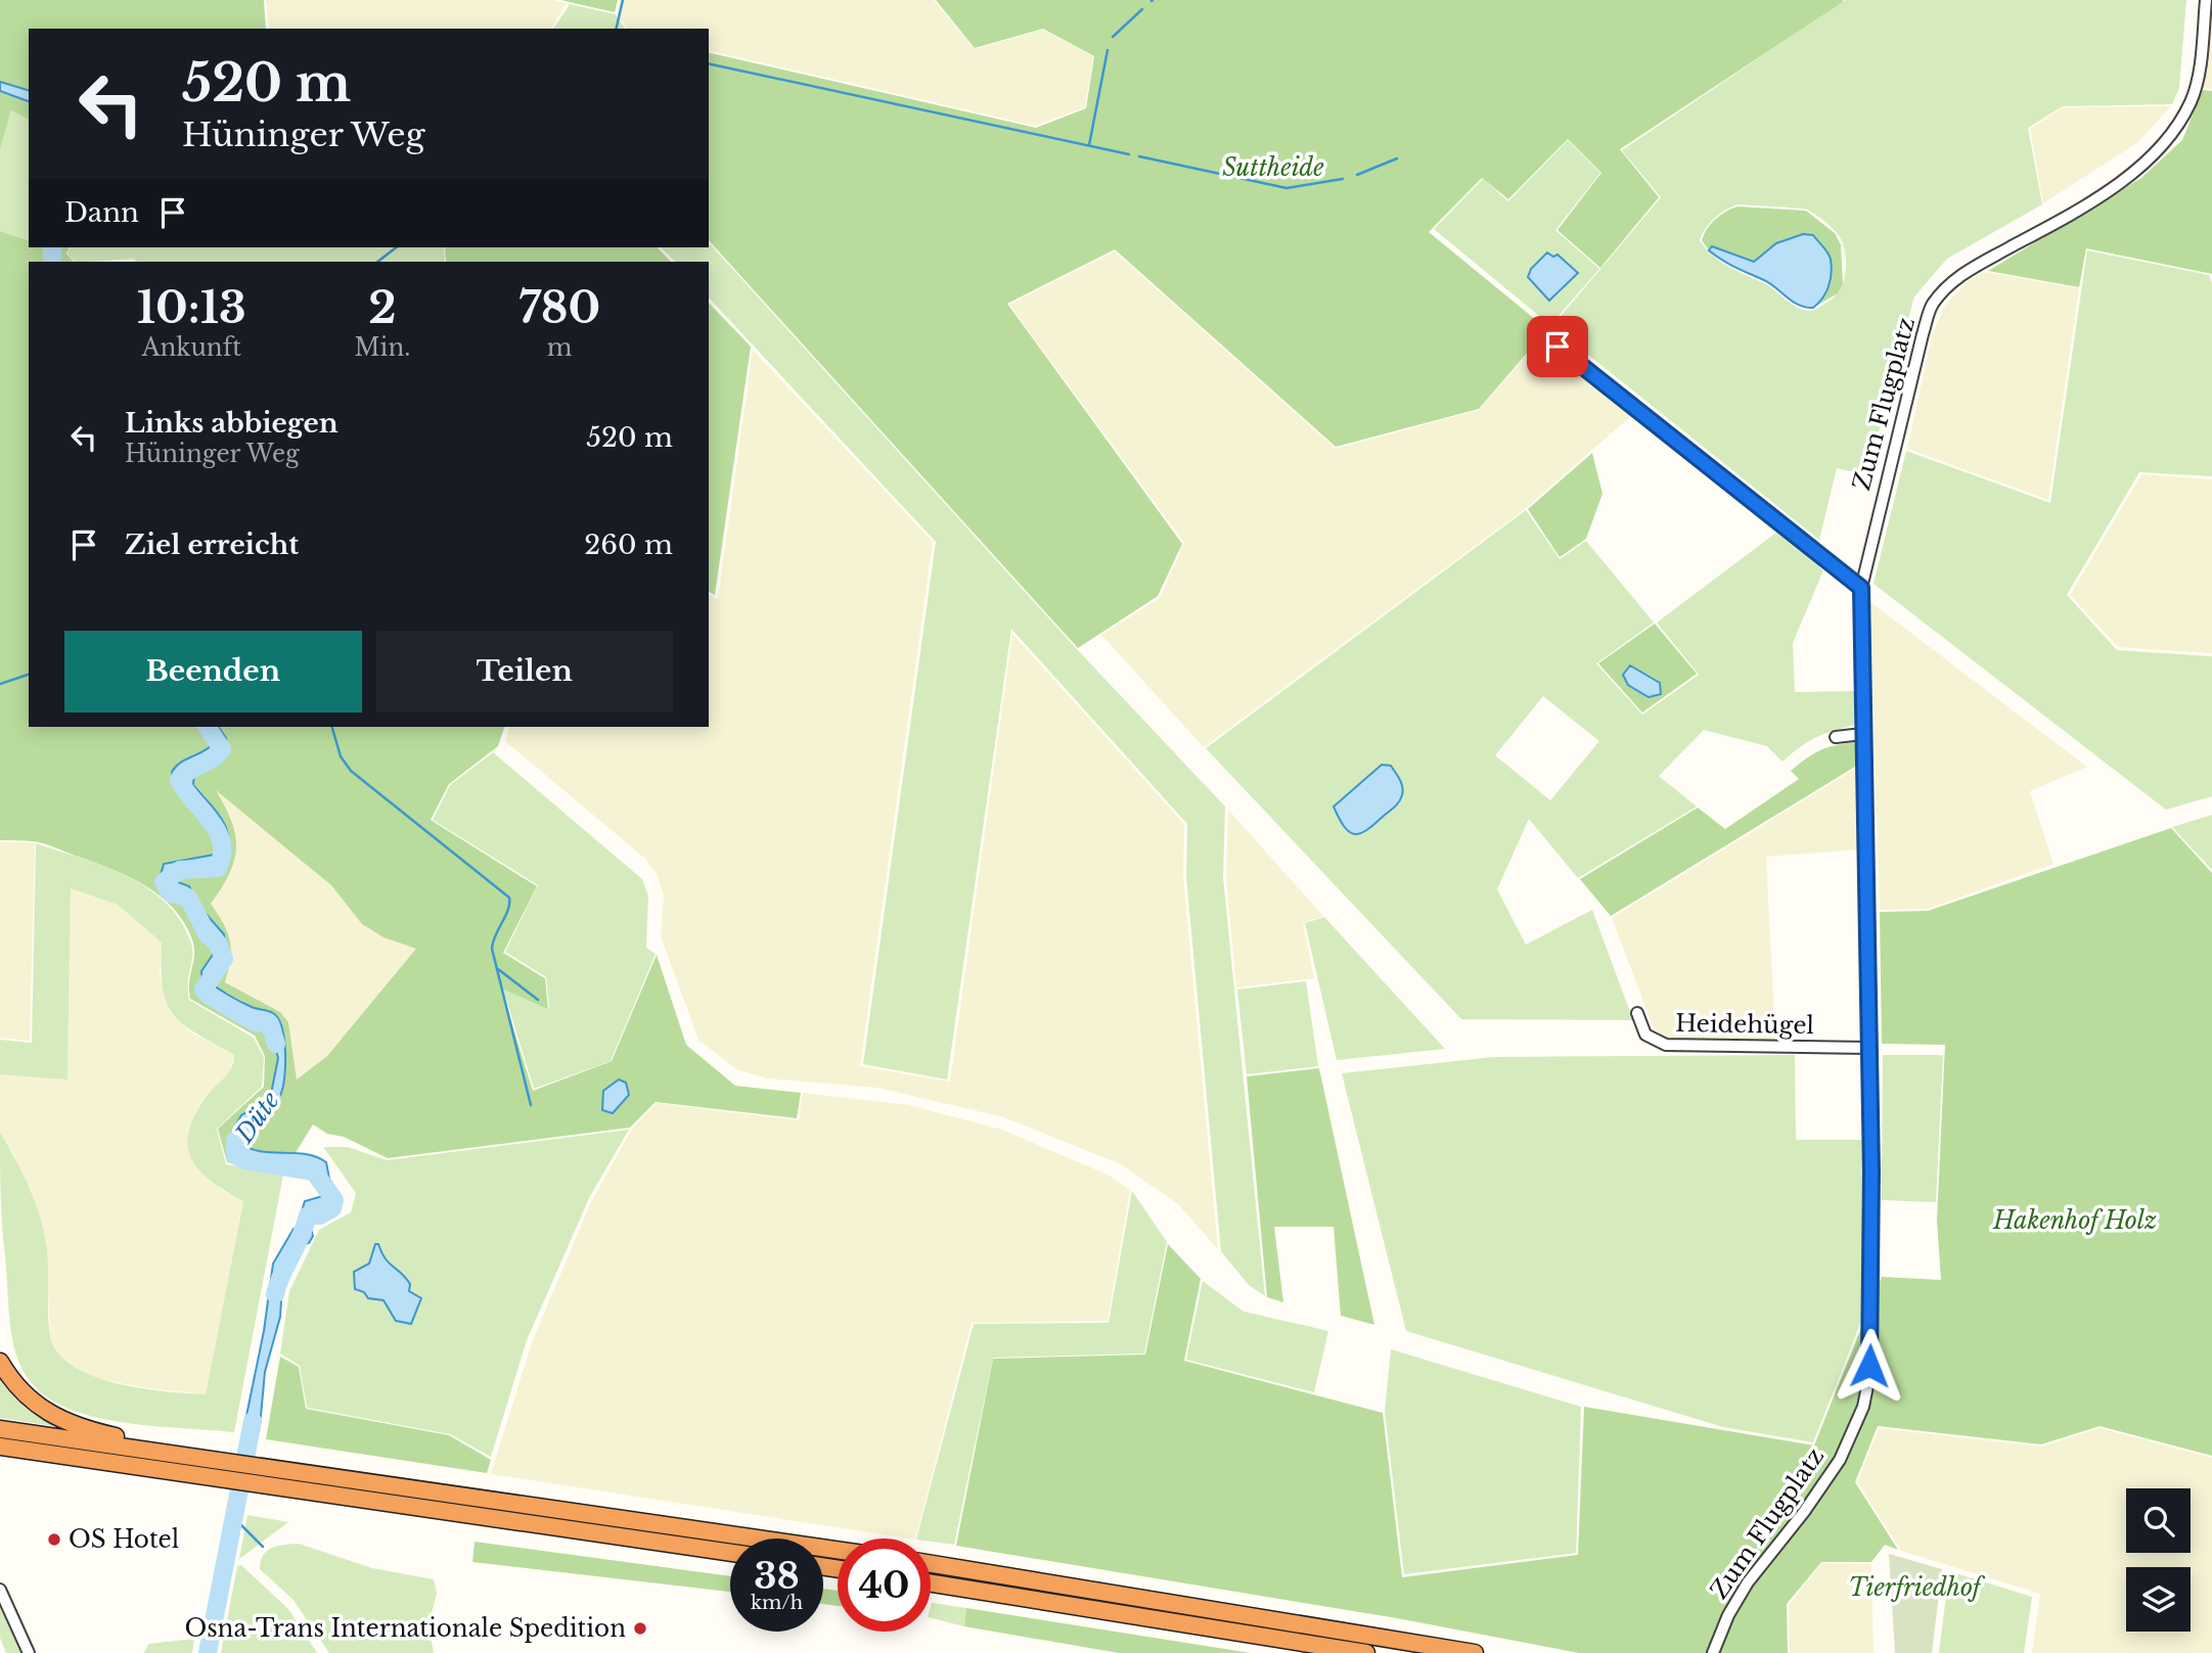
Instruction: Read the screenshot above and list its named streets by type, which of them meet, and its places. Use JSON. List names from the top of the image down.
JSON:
{
  "streets": {
    "street": ["Zum Flugplatz", "Heidehügel"]
  },
  "crossings": [
    ["Zum Flugplatz", "Heidehügel"]
  ],
  "water": ["Düte"],
  "parks": ["Suttheide", "Hakenhof Holz", "Tierfriedhof"],
  "places": ["OS Hotel", "Osna-Trans Internationale Spedition"],
  "page": {
    "turn": ["520 m", "Hüninger Weg"],
    "then": "Dann",
    "eta": [
      "10:13",
      "Ankunft",
      "2",
      "Min.",
      "780",
      "m"
    ],
    "list": [
      {
        "name": "Links abbiegen",
        "note": "Hüninger Weg",
        "value": "520 m"
      },
      {
        "name": "Ziel erreicht",
        "value": "260 m"
      }
    ],
    "buttons": ["Beenden", "Teilen"],
    "speed": "38 km/h",
    "limit": "40"
  }
}
